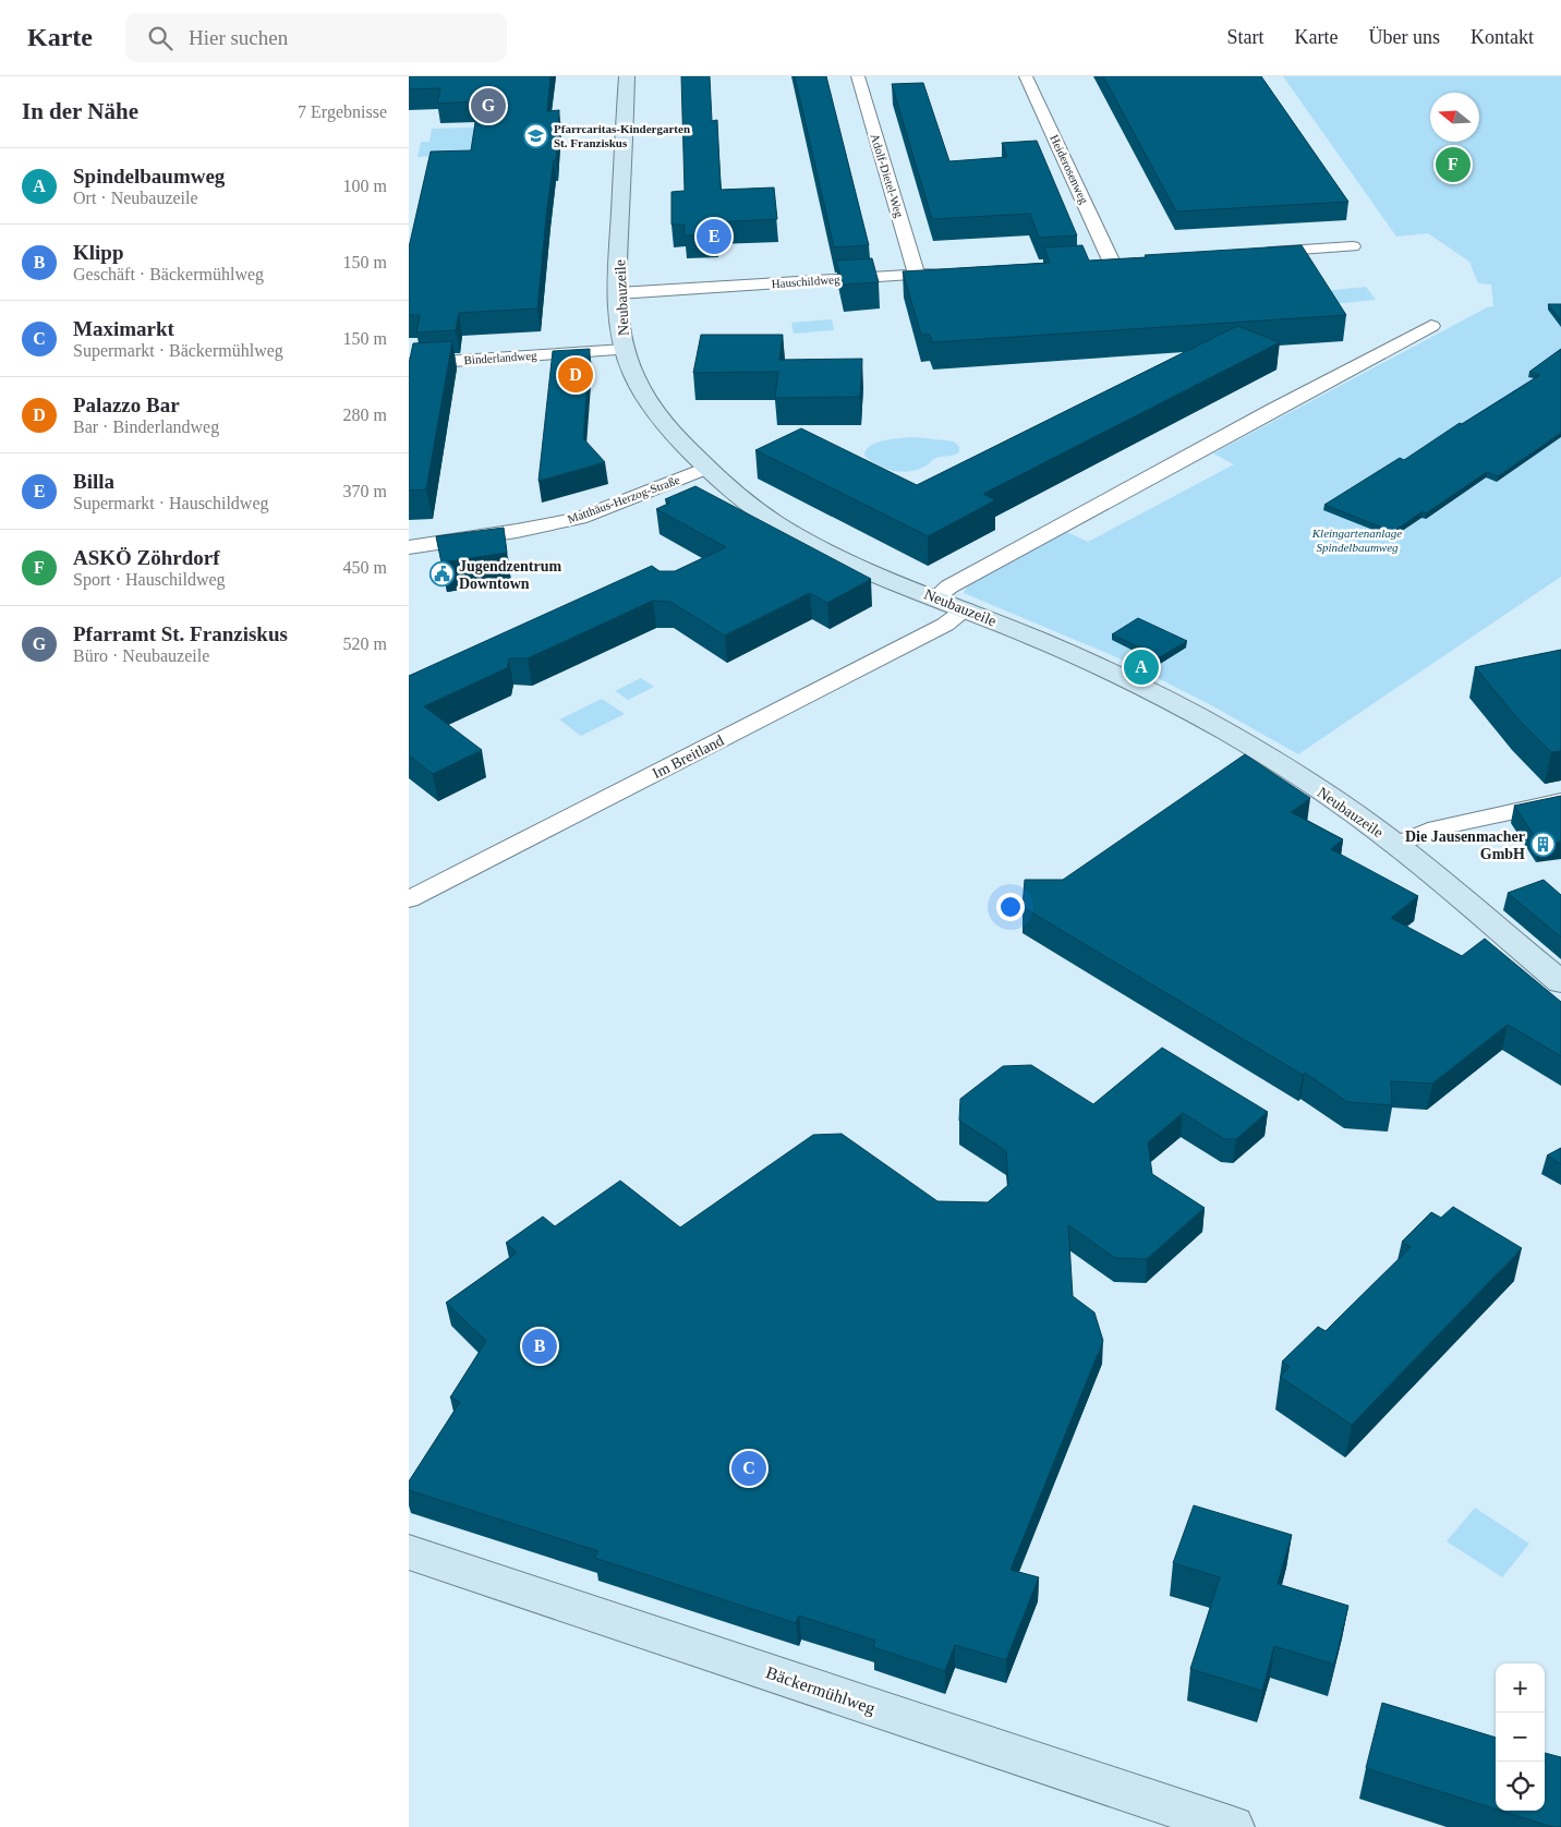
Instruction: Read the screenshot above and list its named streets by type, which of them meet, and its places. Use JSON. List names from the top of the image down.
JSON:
{
  "streets": {
    "street": [
      "Heiderosenweg",
      "Adolf-Dietel-Weg",
      "Hauschildweg",
      "Neubauzeile",
      "Binderlandweg",
      "Matthäus-Herzog-Straße",
      "Im Breitland",
      "Bäckermühlweg"
    ]
  },
  "crossings": [
    ["Adolf-Dietel-Weg", "Hauschildweg"],
    ["Hauschildweg", "Neubauzeile"],
    ["Neubauzeile", "Binderlandweg"],
    ["Neubauzeile", "Matthäus-Herzog-Straße"],
    ["Neubauzeile", "Im Breitland"]
  ],
  "parks": ["Kleingartenanlage Spindelbaumweg"],
  "places": {
    "school or university": ["Pfarrcaritas-Kindergarten St. Franziskus"],
    "public building": ["Jugendzentrum Downtown"],
    "building": ["Die Jausenmacher GmbH"]
  },
  "north": "left",
  "page": {
    "header": "Karte",
    "search": "Hier suchen",
    "nav": [
      "Start",
      "Karte",
      "Über uns",
      "Kontakt"
    ],
    "heading": ["In der Nähe", "7 Ergebnisse"],
    "pins": [
      "G",
      "F",
      "E",
      "D",
      "A",
      "B",
      "C"
    ],
    "list": [
      {
        "mark": "A",
        "name": "Spindelbaumweg",
        "note": "Ort · Neubauzeile",
        "value": "100 m"
      },
      {
        "mark": "B",
        "name": "Klipp",
        "note": "Geschäft · Bäckermühlweg",
        "value": "150 m"
      },
      {
        "mark": "C",
        "name": "Maximarkt",
        "note": "Supermarkt · Bäckermühlweg",
        "value": "150 m"
      },
      {
        "mark": "D",
        "name": "Palazzo Bar",
        "note": "Bar · Binderlandweg",
        "value": "280 m"
      },
      {
        "mark": "E",
        "name": "Billa",
        "note": "Supermarkt · Hauschildweg",
        "value": "370 m"
      },
      {
        "mark": "F",
        "name": "ASKÖ Zöhrdorf",
        "note": "Sport · Hauschildweg",
        "value": "450 m"
      },
      {
        "mark": "G",
        "name": "Pfarramt St. Franziskus",
        "note": "Büro · Neubauzeile",
        "value": "520 m"
      }
    ],
    "map_buttons": ["+", "−"]
  }
}
